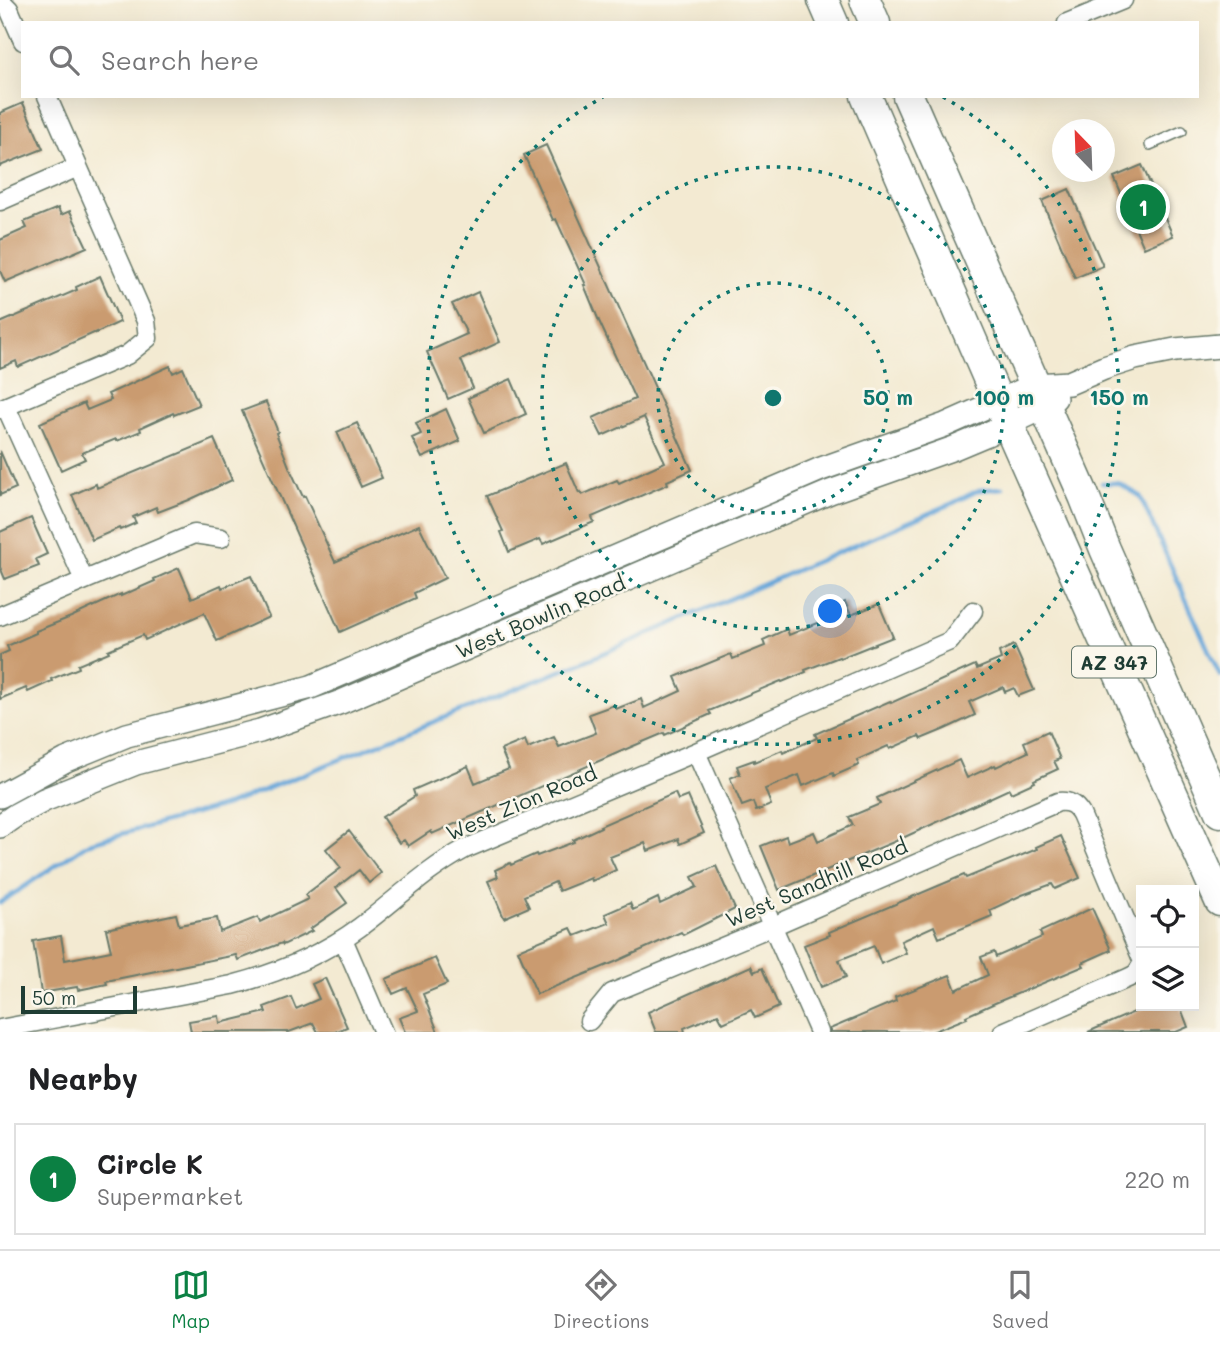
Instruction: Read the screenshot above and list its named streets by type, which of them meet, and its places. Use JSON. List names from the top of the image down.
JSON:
{
  "streets": {
    "highway": ["AZ 347"],
    "street": ["West Bowlin Road", "West Zion Road", "West Sandhill Road"]
  },
  "crossings": [
    ["West Bowlin Road", "AZ 347"]
  ],
  "scale_bar": "50 m",
  "north": "top left",
  "page": {
    "search": "Search here",
    "pins": "1",
    "scale": "50 m",
    "heading": "Nearby",
    "list": [
      {
        "mark": "1",
        "name": "Circle K",
        "note": "Supermarket",
        "value": "220 m"
      }
    ],
    "nav": ["Map", "Directions", "Saved"]
  },
  "rings": ["50 m", "100 m", "150 m"]
}
